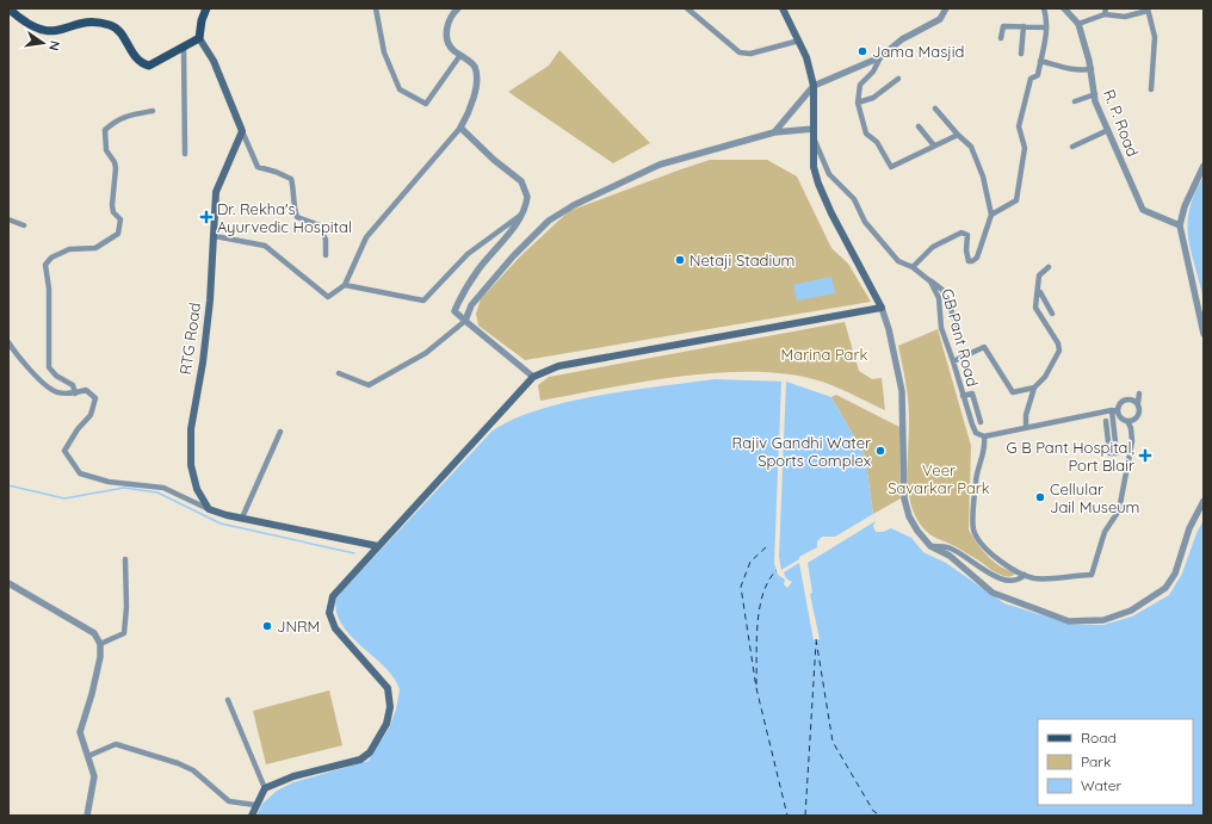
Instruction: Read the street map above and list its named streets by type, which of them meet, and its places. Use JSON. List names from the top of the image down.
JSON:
{
  "streets": {
    "main road": ["RTG Road"],
    "street": ["R. P. Road", "GB Pant Road"]
  },
  "parks": ["Marina Park", "Veer Savarkar Park"],
  "places": {
    "other": [
      "Jama Masjid",
      "Netaji Stadium",
      "Rajiv Gandhi Water Sports Complex",
      "Cellular Jail Museum",
      "JNRM"
    ],
    "health": ["Dr. Rekha's Ayurvedic Hospital", "G B Pant Hospital, Port Blair"]
  },
  "legend": ["Road", "Park", "Water"],
  "north": "right"
}
